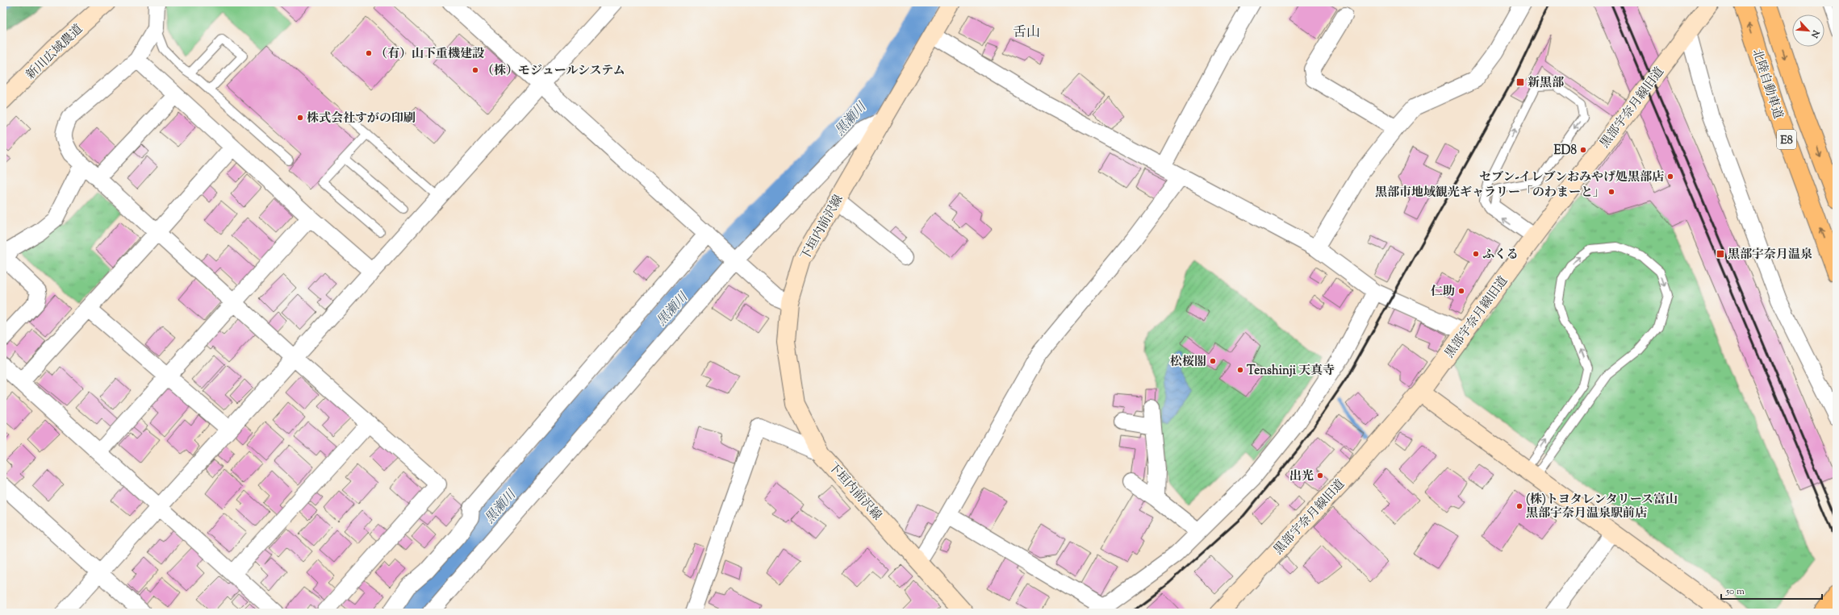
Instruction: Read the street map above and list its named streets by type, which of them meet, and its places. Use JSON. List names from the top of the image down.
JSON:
{
  "streets": {
    "main road": ["北陸自動車道", "E8"],
    "street": ["新川広域農道", "黒部宇奈月線旧道", "下垣内前沢線"]
  },
  "districts": ["舌山"],
  "water": ["黒瀬川"],
  "places": {
    "other": [
      "（有）山下重機建設",
      "（株）モジュールシステム",
      "株式会社すがの印刷",
      "ED8",
      "セブン-イレブンおみやげ処黒部店",
      "黒部市地域観光ギャラリー「のわまーと」",
      "ふくる",
      "仁助",
      "松桜閣",
      "Tenshinji 天真寺",
      "出光",
      "(株)トヨタレンタリース富山 黒部宇奈月温泉駅前店"
    ],
    "transit": ["新黒部", "黒部宇奈月温泉"]
  },
  "scale_bar": "50 m",
  "north": "bottom right"
}
